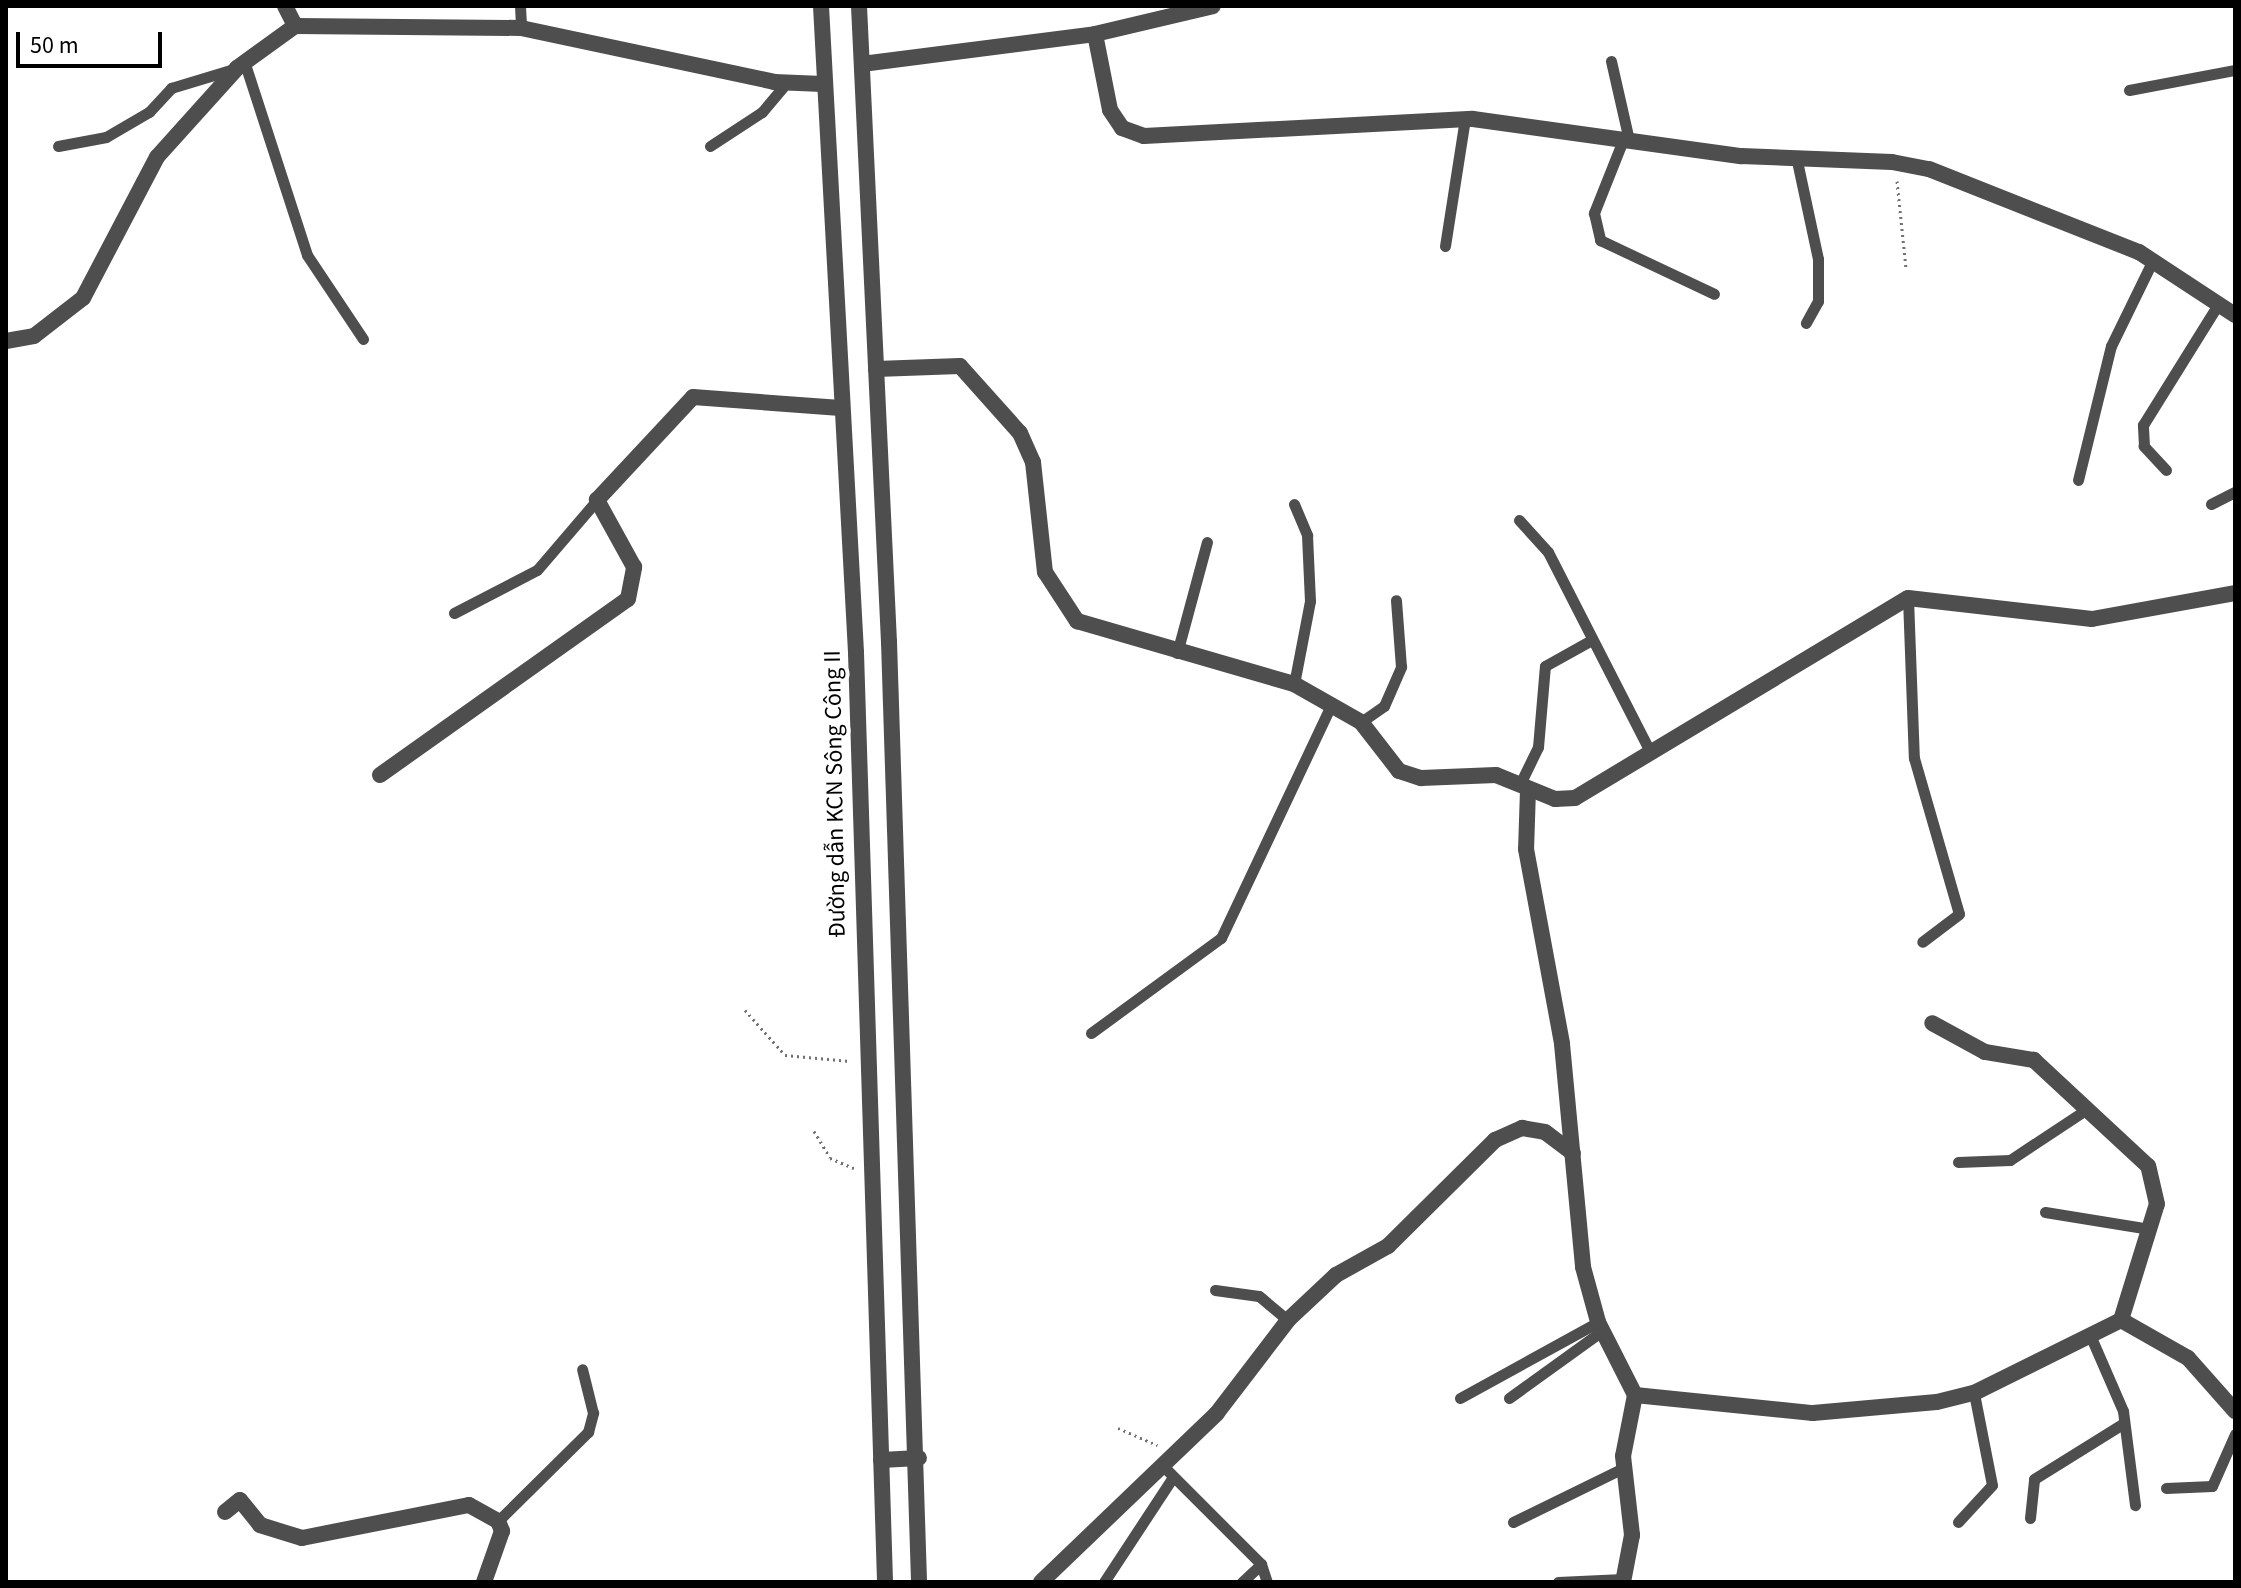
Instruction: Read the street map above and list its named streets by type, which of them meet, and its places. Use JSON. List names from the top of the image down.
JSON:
{
  "streets": {
    "street": ["Đường dẫn KCN Sông Công II"]
  },
  "scale_bar": "50 m"
}
